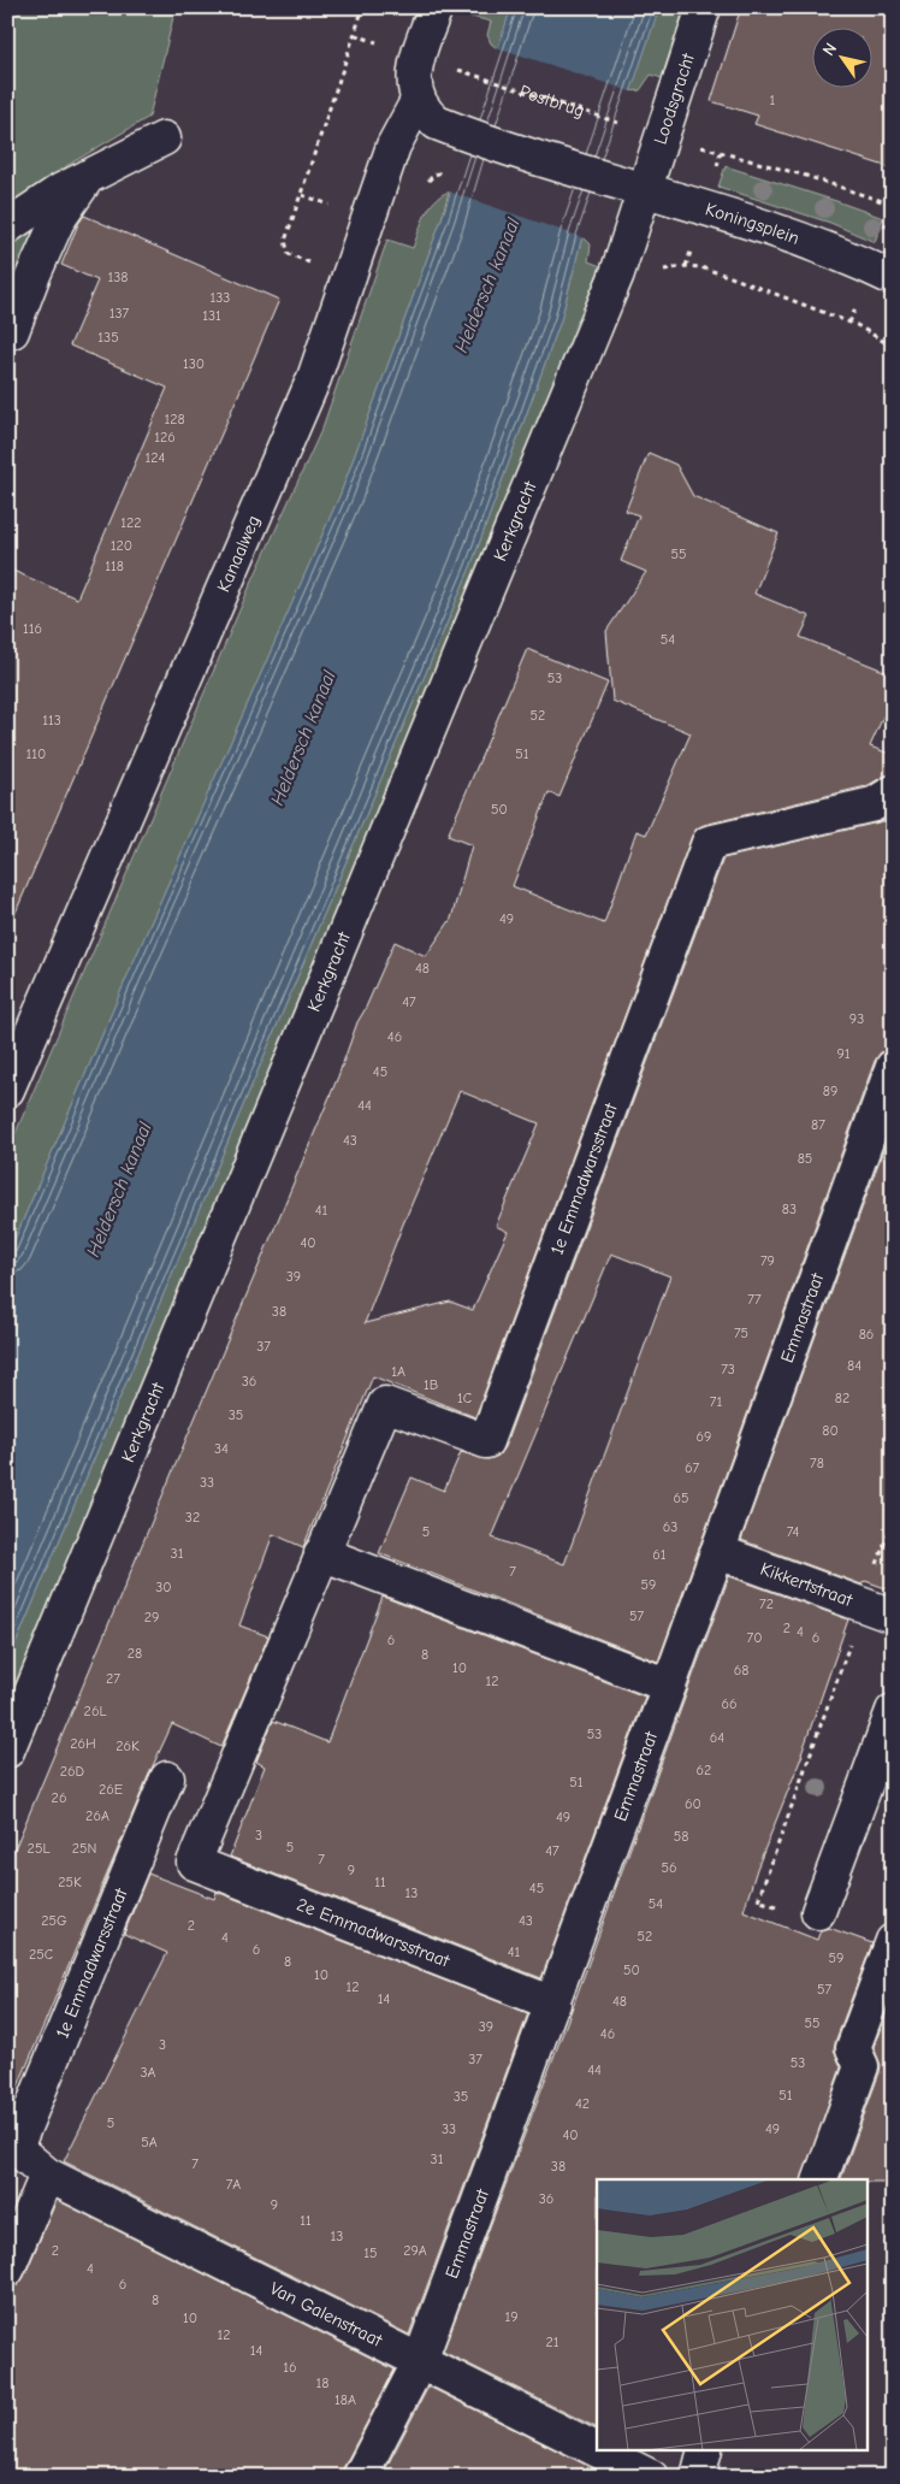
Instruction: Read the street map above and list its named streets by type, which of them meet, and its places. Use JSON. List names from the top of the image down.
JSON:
{
  "streets": {
    "street": [
      "Loodsgracht",
      "Koningsplein",
      "Kerkgracht",
      "Kanaalweg",
      "1e Emmadwarsstraat",
      "Emmastraat",
      "Kikkertstraat",
      "2e Emmadwarsstraat",
      "Van Galenstraat"
    ],
    "path": ["Postbrug"]
  },
  "crossings": [
    ["Loodsgracht", "Koningsplein"],
    ["Loodsgracht", "Kerkgracht"],
    ["Koningsplein", "Kerkgracht"],
    ["Koningsplein", "Kanaalweg"],
    ["1e Emmadwarsstraat", "2e Emmadwarsstraat"],
    ["1e Emmadwarsstraat", "Van Galenstraat"],
    ["Emmastraat", "Kikkertstraat"],
    ["Emmastraat", "2e Emmadwarsstraat"],
    ["Emmastraat", "Van Galenstraat"]
  ],
  "water": ["Heldersch kanaal"],
  "house_numbers": [
    "1",
    "138",
    "133",
    "137",
    "131",
    "135",
    "130",
    "128",
    "126",
    "124",
    "122",
    "120",
    "55",
    "118",
    "116",
    "54",
    "53",
    "52",
    "113",
    "110",
    "51",
    "50",
    "49",
    "48",
    "47",
    "93",
    "46",
    "91",
    "45",
    "89",
    "44",
    "87",
    "43",
    "85",
    "83",
    "41",
    "40",
    "79",
    "39",
    "77",
    "38",
    "75",
    "86",
    "37",
    "84",
    "73",
    "1A",
    "36",
    "1B",
    "1C",
    "82",
    "71",
    "35",
    "80",
    "69",
    "34",
    "78",
    "67",
    "33",
    "65",
    "32",
    "63",
    "5",
    "74",
    "31",
    "61",
    "7",
    "59",
    "30",
    "72",
    "57",
    "29",
    "2",
    "4",
    "70",
    "6",
    "6",
    "28",
    "8",
    "10",
    "68",
    "27",
    "12",
    "66",
    "26L",
    "53",
    "64",
    "26H",
    "26K",
    "62",
    "26D",
    "51",
    "26E",
    "26",
    "60",
    "26A",
    "49",
    "3",
    "58",
    "5",
    "25L",
    "25N",
    "47",
    "7",
    "56",
    "9",
    "25K",
    "11",
    "45",
    "13",
    "54",
    "25G",
    "43",
    "2",
    "52",
    "4",
    "6",
    "41",
    "25C",
    "59",
    "8",
    "50",
    "10",
    "12",
    "57",
    "14",
    "48",
    "55",
    "39",
    "46",
    "3",
    "37",
    "53",
    "44",
    "3A",
    "51",
    "35",
    "42",
    "5",
    "33",
    "49",
    "40",
    "5A",
    "31",
    "7",
    "38",
    "7A",
    "36",
    "9",
    "11",
    "13",
    "2",
    "29A",
    "15",
    "4",
    "6",
    "8",
    "19",
    "10",
    "12",
    "21",
    "14",
    "16",
    "18",
    "18A"
  ],
  "north": "top left"
}
